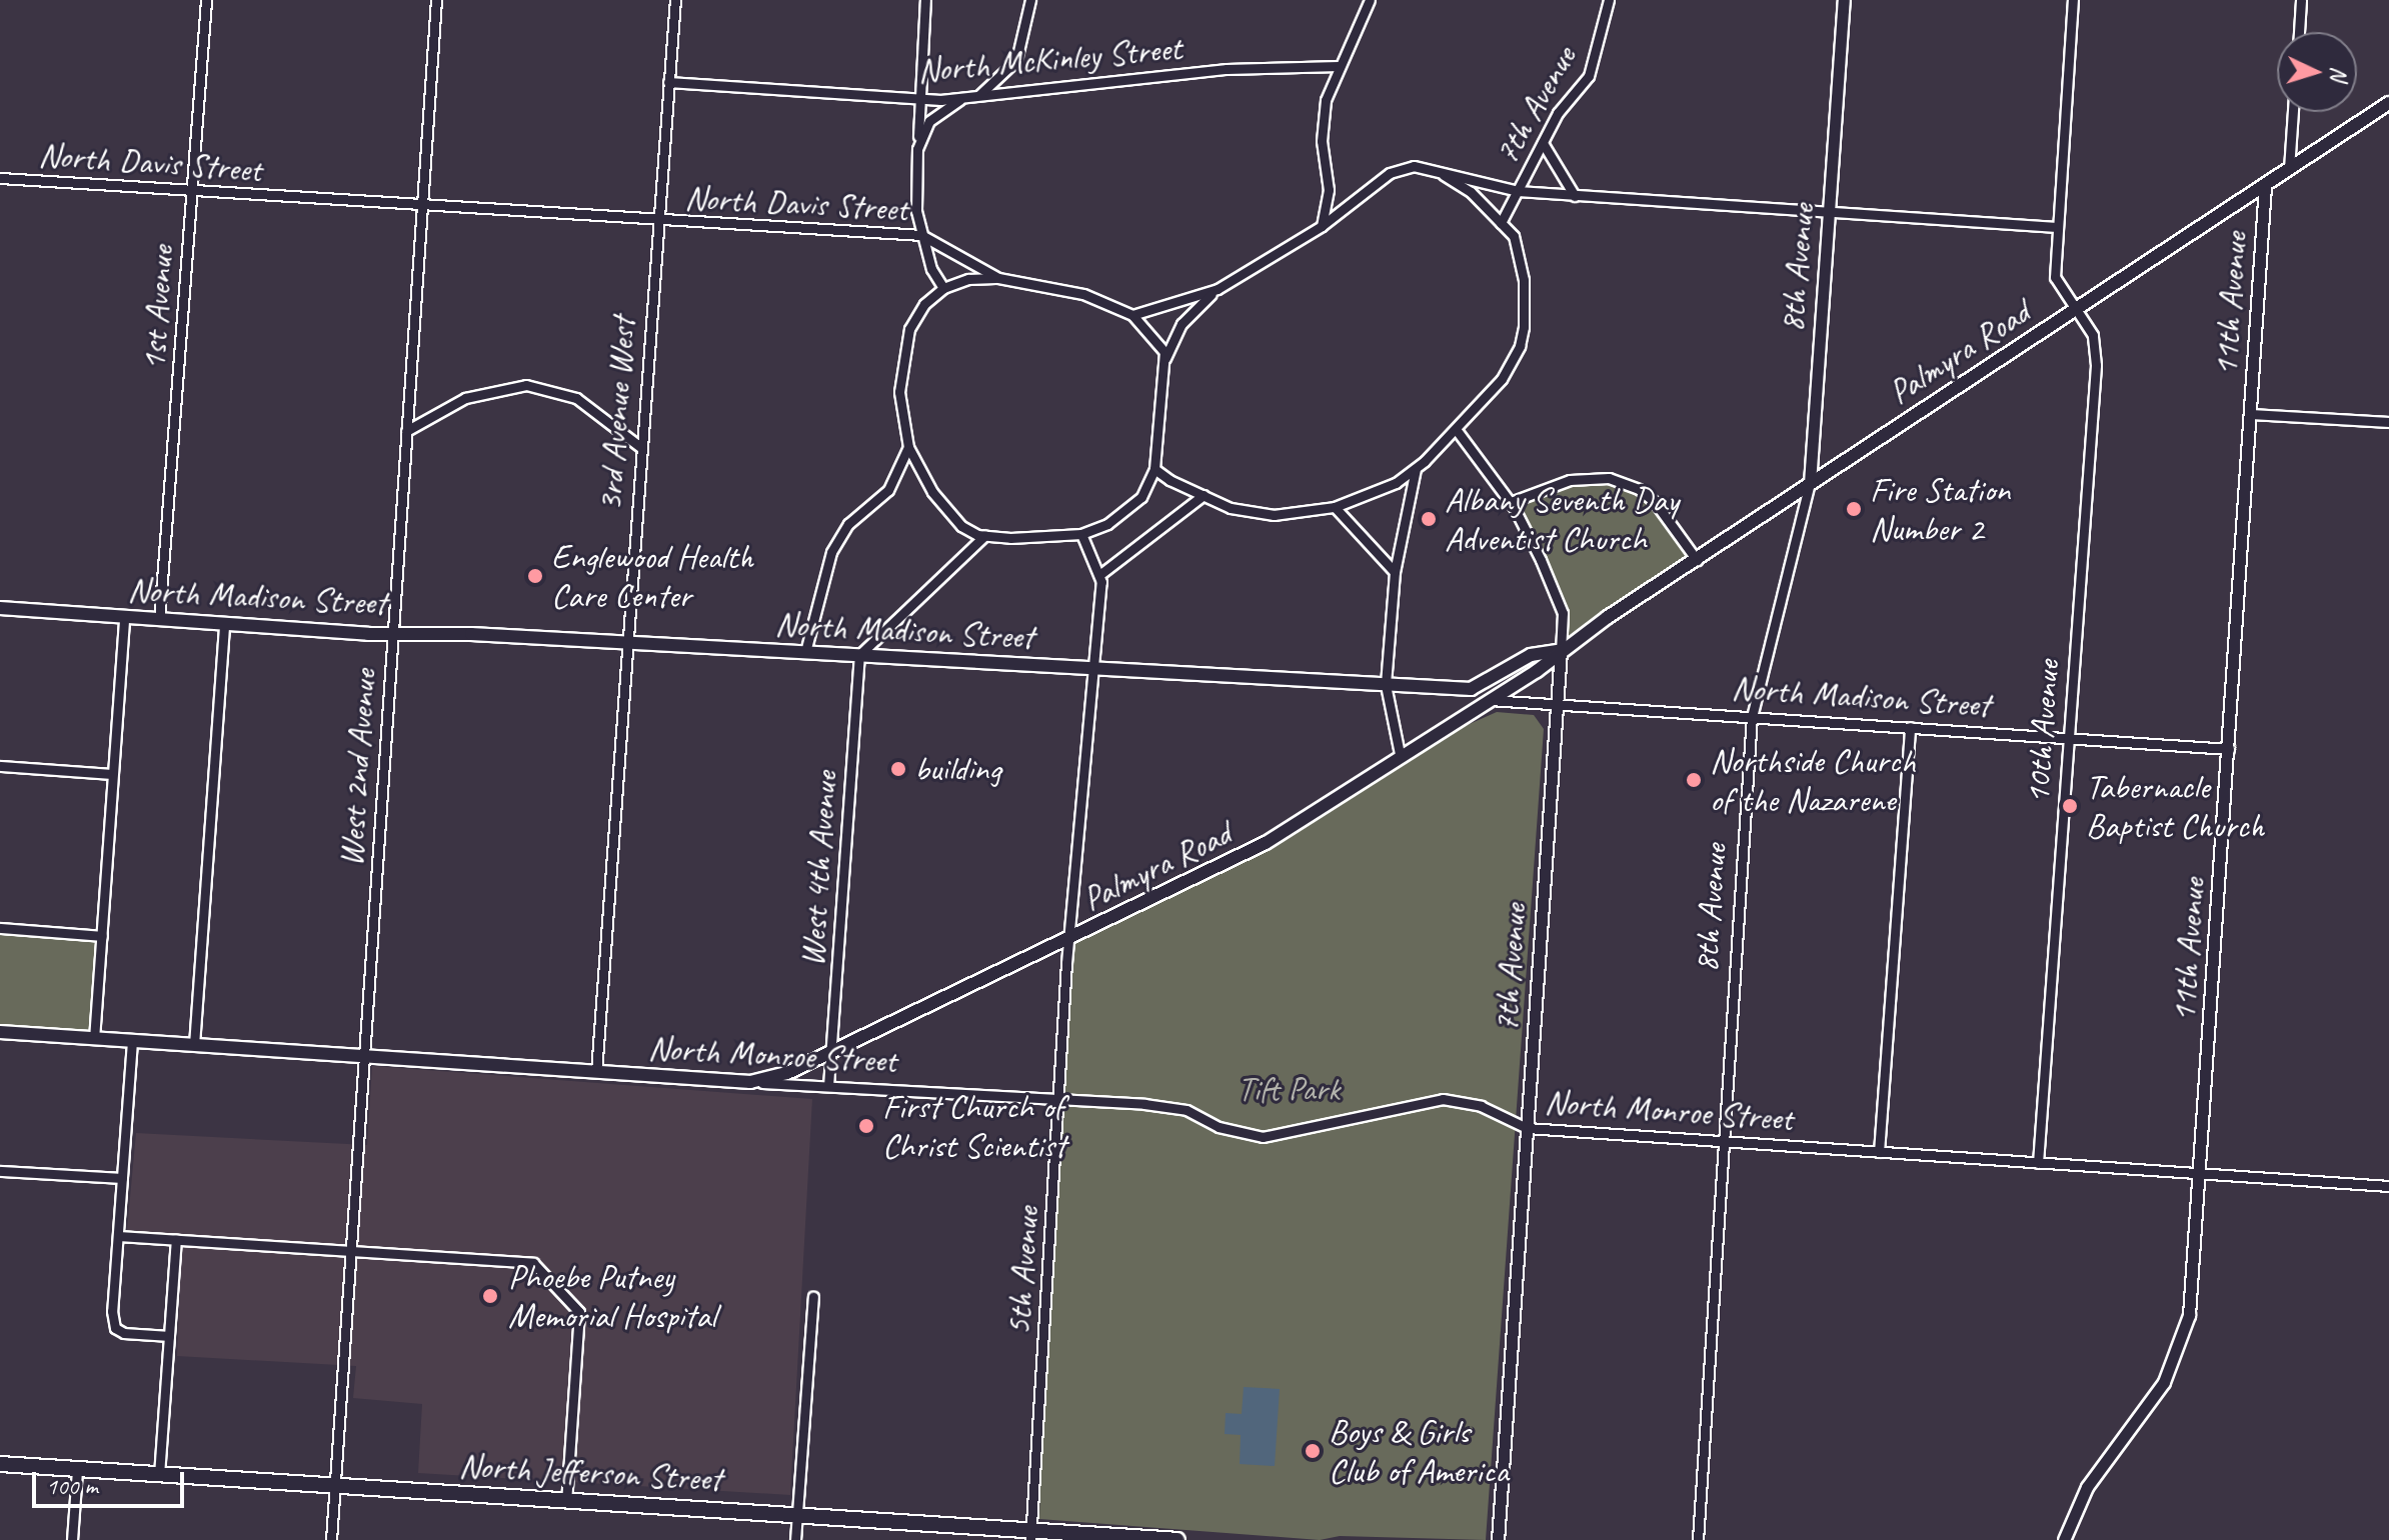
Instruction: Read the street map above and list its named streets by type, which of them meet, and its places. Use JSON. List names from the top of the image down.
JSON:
{
  "streets": {
    "main road": [
      "Palmyra Road",
      "North Madison Street",
      "North Monroe Street",
      "North Jefferson Street"
    ],
    "street": [
      "North McKinley Street",
      "7th Avenue",
      "North Davis Street",
      "8th Avenue",
      "11th Avenue",
      "1st Avenue",
      "3rd Avenue West",
      "10th Avenue",
      "West 2nd Avenue",
      "West 4th Avenue",
      "5th Avenue"
    ]
  },
  "crossings": [
    ["North McKinley Street", "3rd Avenue West"],
    ["7th Avenue", "Palmyra Road"],
    ["7th Avenue", "North Madison Street"],
    ["7th Avenue", "North Monroe Street"],
    ["North Davis Street", "1st Avenue"],
    ["North Davis Street", "3rd Avenue West"],
    ["North Davis Street", "West 2nd Avenue"],
    ["North Davis Street", "5th Avenue"],
    ["8th Avenue", "Palmyra Road"],
    ["8th Avenue", "North Madison Street"],
    ["8th Avenue", "North Monroe Street"],
    ["11th Avenue", "Palmyra Road"],
    ["11th Avenue", "North Madison Street"],
    ["11th Avenue", "North Monroe Street"],
    ["1st Avenue", "North Madison Street"],
    ["Palmyra Road", "North Madison Street"],
    ["Palmyra Road", "10th Avenue"],
    ["Palmyra Road", "West 4th Avenue"],
    ["Palmyra Road", "North Monroe Street"],
    ["Palmyra Road", "5th Avenue"],
    ["3rd Avenue West", "North Madison Street"],
    ["3rd Avenue West", "North Monroe Street"],
    ["North Madison Street", "10th Avenue"],
    ["North Madison Street", "West 2nd Avenue"],
    ["North Madison Street", "West 4th Avenue"],
    ["North Madison Street", "5th Avenue"],
    ["10th Avenue", "North Monroe Street"],
    ["West 2nd Avenue", "North Monroe Street"],
    ["West 2nd Avenue", "North Jefferson Street"],
    ["West 4th Avenue", "North Monroe Street"],
    ["North Monroe Street", "5th Avenue"],
    ["5th Avenue", "North Jefferson Street"]
  ],
  "parks": ["Tift Park"],
  "places": [
    "Fire Station Number 2",
    "Albany Seventh Day Adventist Church",
    "Englewood Health Care Center",
    "building",
    "Northside Church of the Nazarene",
    "Tabernacle Baptist Church",
    "First Church of Christ Scientist",
    "Phoebe Putney Memorial Hospital",
    "Boys & Girls Club of America"
  ],
  "scale_bar": "100 m",
  "north": "right"
}
